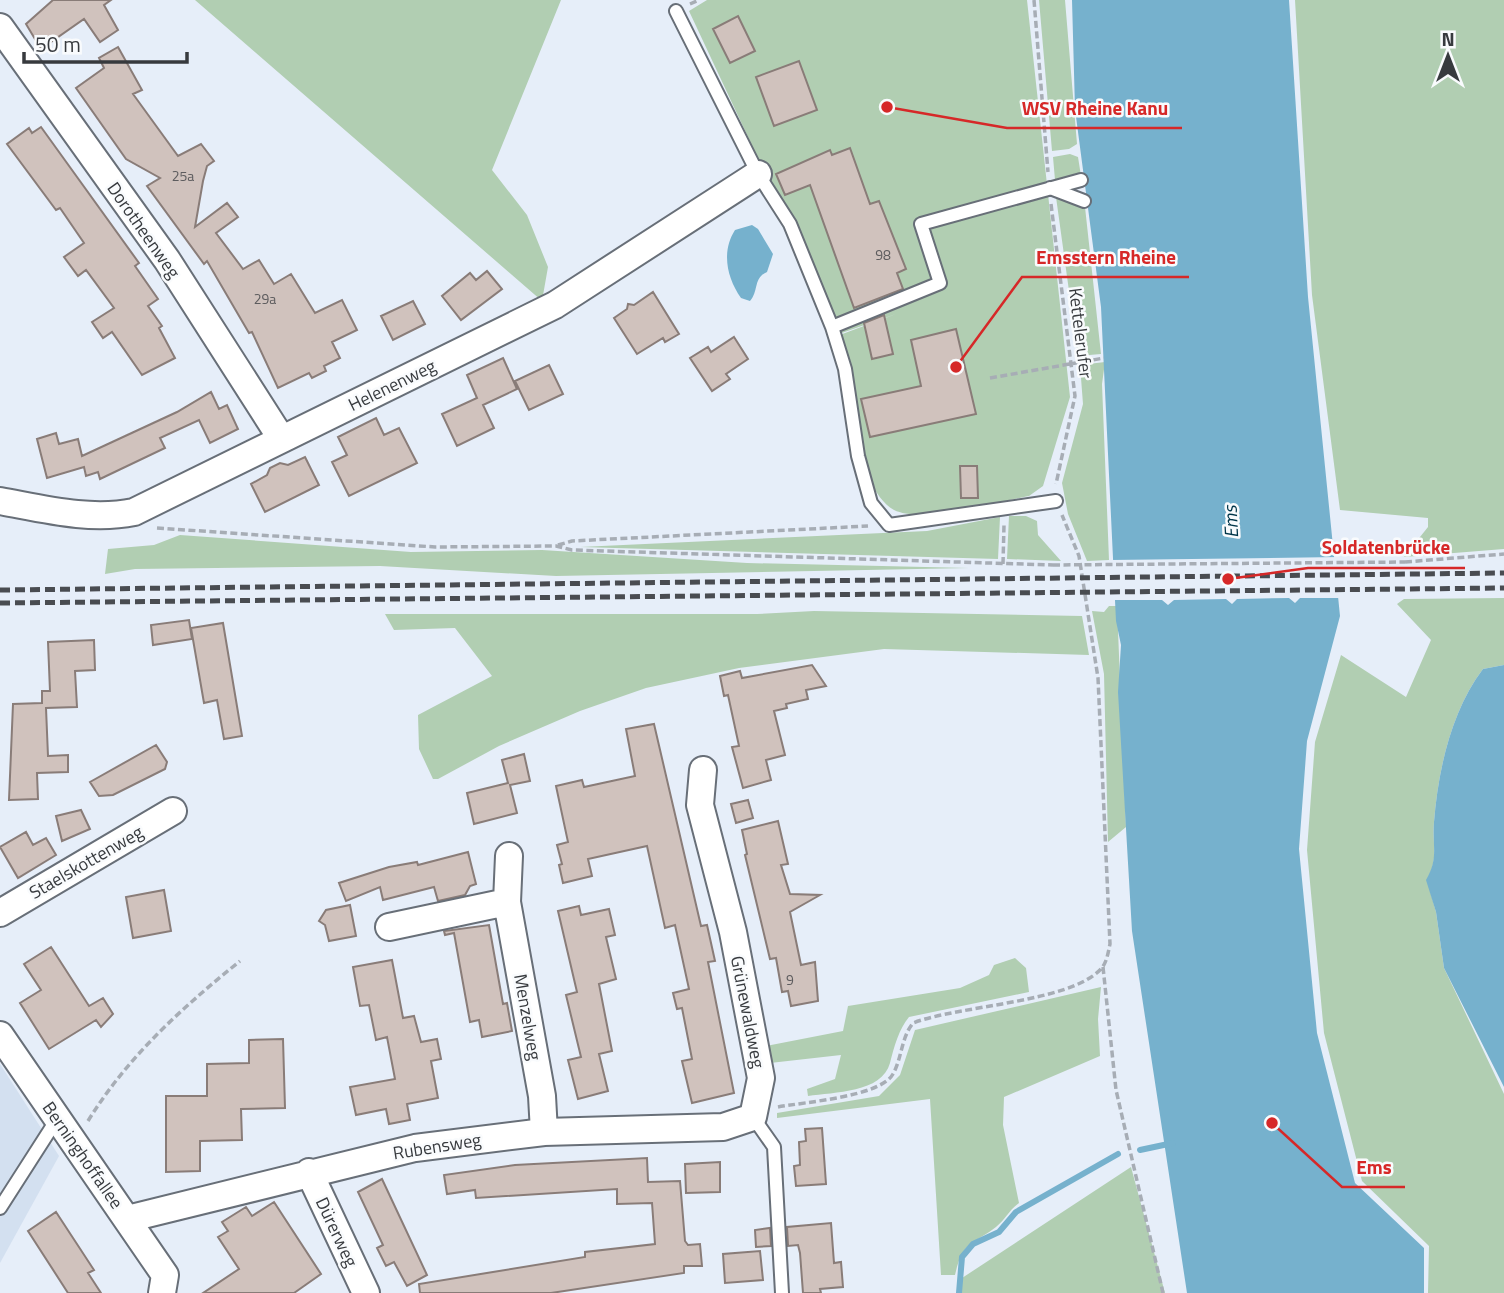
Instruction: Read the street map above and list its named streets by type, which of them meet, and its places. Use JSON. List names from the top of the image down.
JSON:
{
  "streets": {
    "street": [
      "Dorotheenweg",
      "Helenenweg",
      "Staelskottenweg",
      "Grünewaldweg",
      "Menzelweg",
      "Rubensweg",
      "Berninghoffallee",
      "Dürerweg"
    ],
    "path": ["Kettelerufer"]
  },
  "crossings": [
    ["Dorotheenweg", "Helenenweg"],
    ["Grünewaldweg", "Rubensweg"],
    ["Menzelweg", "Rubensweg"],
    ["Rubensweg", "Berninghoffallee"],
    ["Rubensweg", "Dürerweg"]
  ],
  "water": ["Ems"],
  "places": [
    "WSV Rheine Kanu",
    "Emsstern Rheine",
    "Soldatenbrücke",
    "Ems"
  ],
  "house_numbers": [
    "25a",
    "98",
    "29a",
    "9"
  ],
  "scale_bar": "50 m",
  "north": "top"
}
